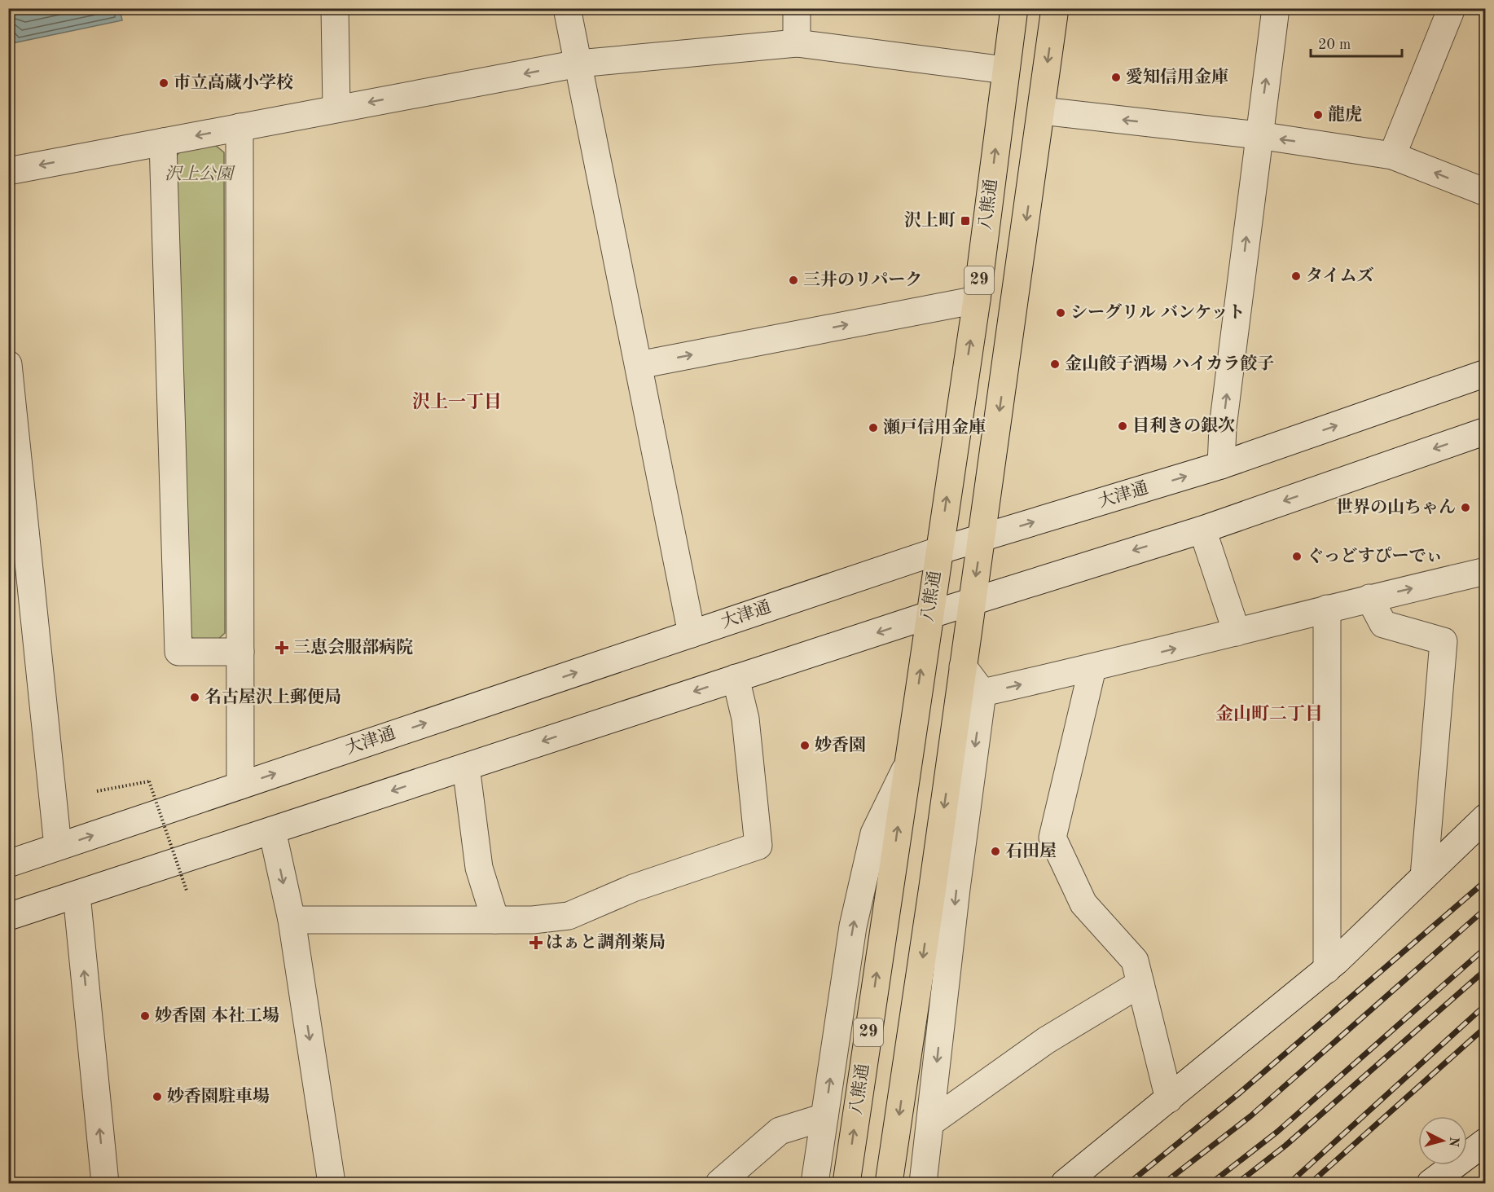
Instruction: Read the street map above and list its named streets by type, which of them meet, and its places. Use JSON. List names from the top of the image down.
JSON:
{
  "streets": {
    "main road": ["八熊通", "29"],
    "street": ["大津通"]
  },
  "crossings": [
    ["八熊通", "大津通"],
    ["29", "大津通"]
  ],
  "districts": ["沢上一丁目", "金山町二丁目"],
  "parks": ["沢上公園"],
  "places": {
    "other": [
      "愛知信用金庫",
      "市立高蔵小学校",
      "龍虎",
      "タイムズ",
      "三井のリパーク",
      "シーグリル バンケット",
      "金山餃子酒場 ハイカラ餃子",
      "目利きの銀次",
      "瀬戸信用金庫",
      "世界の山ちゃん",
      "ぐっどすぴーでぃ",
      "名古屋沢上郵便局",
      "妙香園",
      "石田屋",
      "妙香園 本社工場",
      "妙香園駐車場"
    ],
    "transit": ["沢上町"],
    "health": ["三恵会服部病院", "はぁと調剤薬局"]
  },
  "scale_bar": "20 m",
  "north": "right"
}
